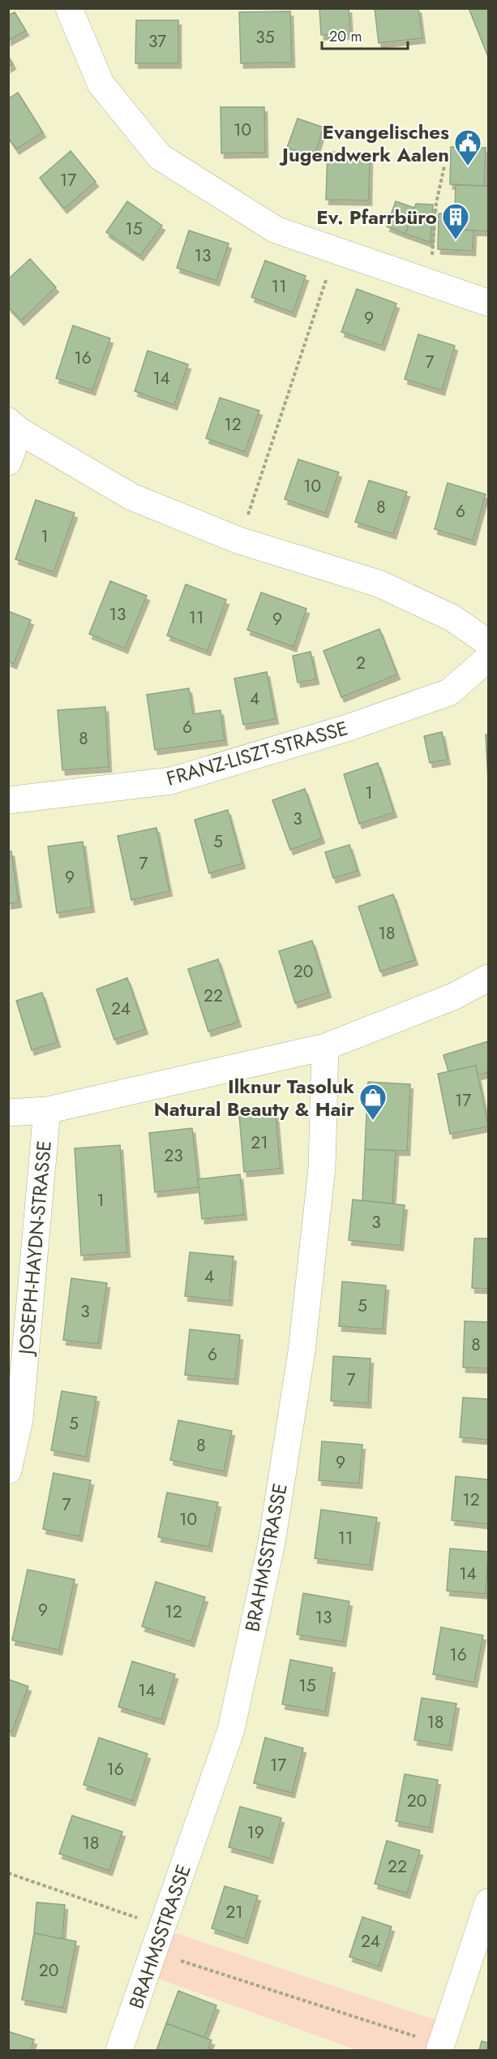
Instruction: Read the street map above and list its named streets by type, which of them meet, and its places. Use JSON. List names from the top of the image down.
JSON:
{
  "streets": {
    "street": ["FRANZ-LISZT-STRASSE", "JOSEPH-HAYDN-STRASSE", "BRAHMSSTRASSE"]
  },
  "places": {
    "public building": ["Evangelisches Jugendwerk Aalen"],
    "building": ["Ev. Pfarrbüro"],
    "shop": ["Ilknur Tasoluk Natural Beauty & Hair"]
  },
  "house_numbers": [
    "35",
    "37",
    "10",
    "17",
    "15",
    "13",
    "11",
    "9",
    "16",
    "7",
    "14",
    "12",
    "10",
    "8",
    "6",
    "1",
    "13",
    "11",
    "9",
    "2",
    "4",
    "6",
    "8",
    "1",
    "3",
    "5",
    "7",
    "9",
    "18",
    "20",
    "22",
    "24",
    "17",
    "21",
    "23",
    "1",
    "3",
    "4",
    "5",
    "3",
    "8",
    "6",
    "7",
    "5",
    "8",
    "9",
    "12",
    "7",
    "10",
    "11",
    "14",
    "9",
    "12",
    "13",
    "16",
    "15",
    "14",
    "18",
    "17",
    "16",
    "20",
    "19",
    "18",
    "22",
    "21",
    "24",
    "20"
  ],
  "scale_bar": "20 m"
}
